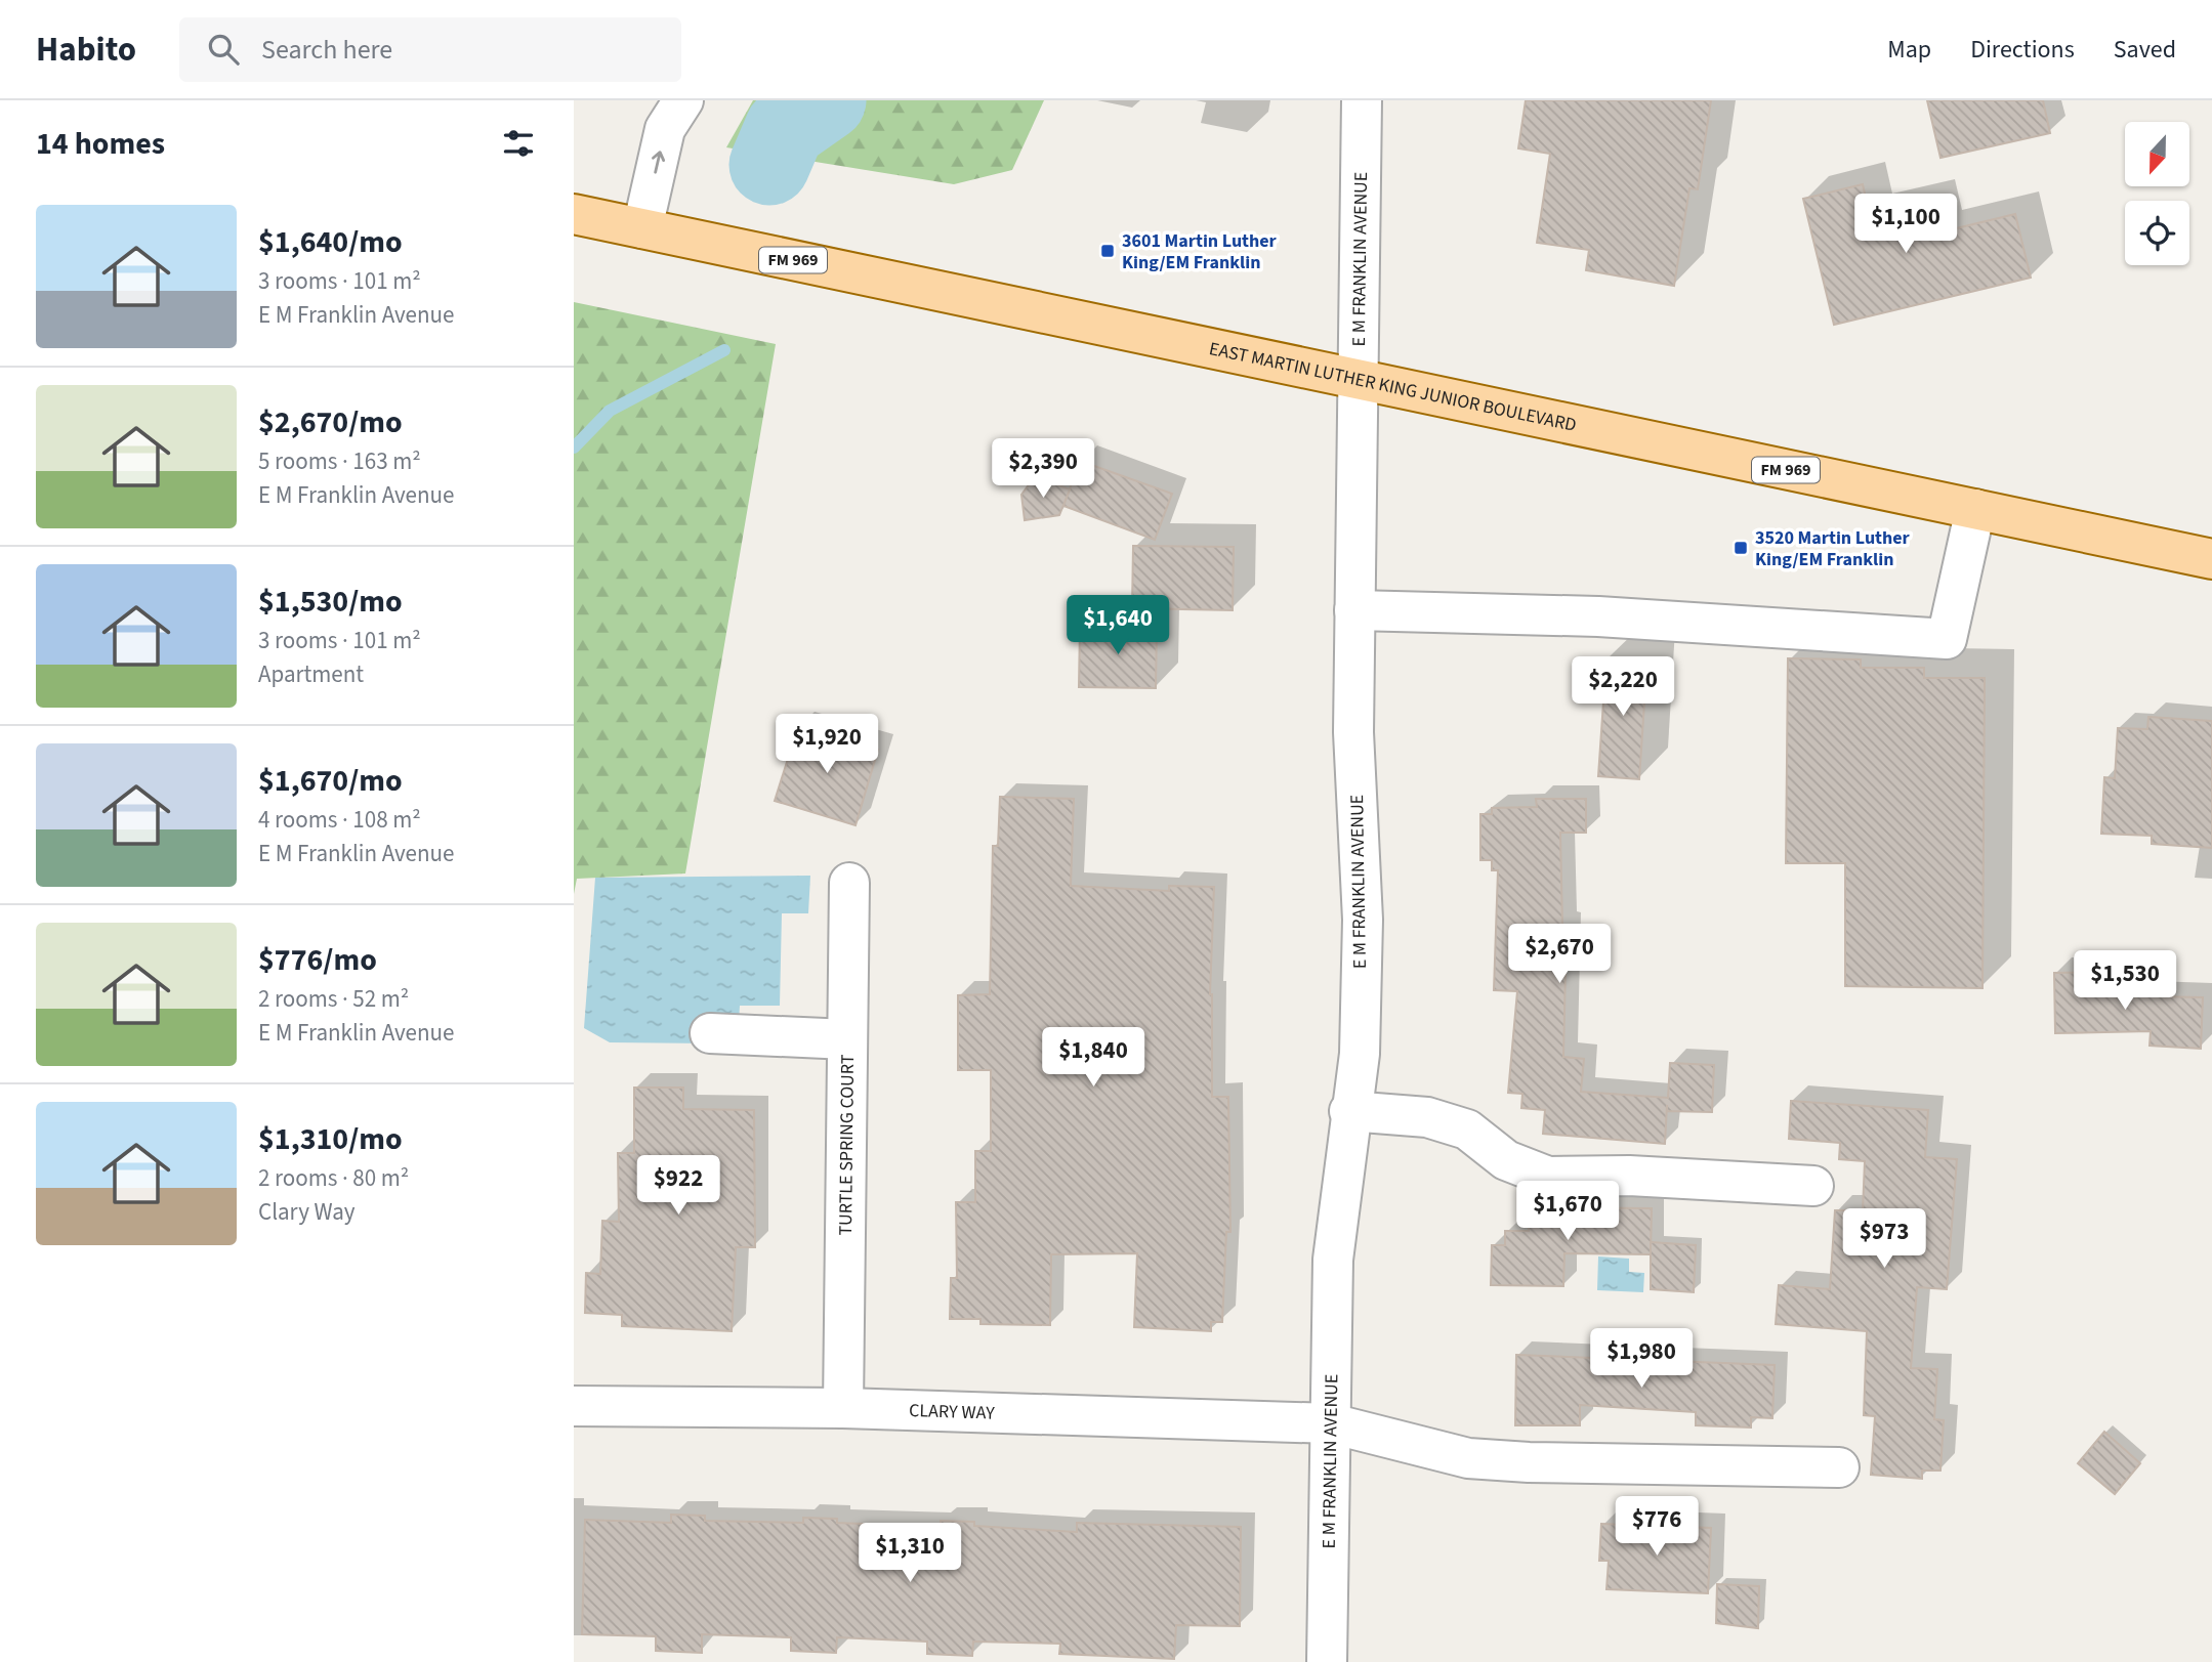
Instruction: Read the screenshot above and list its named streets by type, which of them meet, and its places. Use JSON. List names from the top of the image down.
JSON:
{
  "streets": {
    "main road": ["FM 969", "EAST MARTIN LUTHER KING JUNIOR BOULEVARD"],
    "street": ["E M FRANKLIN AVENUE", "TURTLE SPRING COURT", "CLARY WAY"]
  },
  "crossings": [
    ["E M FRANKLIN AVENUE", "EAST MARTIN LUTHER KING JUNIOR BOULEVARD"],
    ["E M FRANKLIN AVENUE", "CLARY WAY"],
    ["TURTLE SPRING COURT", "CLARY WAY"]
  ],
  "places": {
    "transit": ["3601 Martin Luther King/EM Franklin", "3520 Martin Luther King/EM Franklin"]
  },
  "north": "bottom",
  "page": {
    "header": "Habito",
    "search": "Search here",
    "nav": ["Map", "Directions", "Saved"],
    "heading": "14 homes",
    "list": [
      {
        "name": "$1,640/mo",
        "note": "3 rooms · 101 m² · E M Franklin Avenue"
      },
      {
        "name": "$2,670/mo",
        "note": "5 rooms · 163 m² · E M Franklin Avenue"
      },
      {
        "name": "$1,530/mo",
        "note": "3 rooms · 101 m² · Apartment"
      },
      {
        "name": "$1,670/mo",
        "note": "4 rooms · 108 m² · E M Franklin Avenue"
      },
      {
        "name": "$776/mo",
        "note": "2 rooms · 52 m² · E M Franklin Avenue"
      },
      {
        "name": "$1,310/mo",
        "note": "2 rooms · 80 m² · Clary Way"
      }
    ],
    "price": [
      "$1,100",
      "$2,390",
      "$1,640",
      "$2,220",
      "$1,920",
      "$2,670",
      "$1,530",
      "$1,840",
      "$922",
      "$1,670",
      "$973",
      "$1,980",
      "$776",
      "$1,310"
    ]
  }
}
